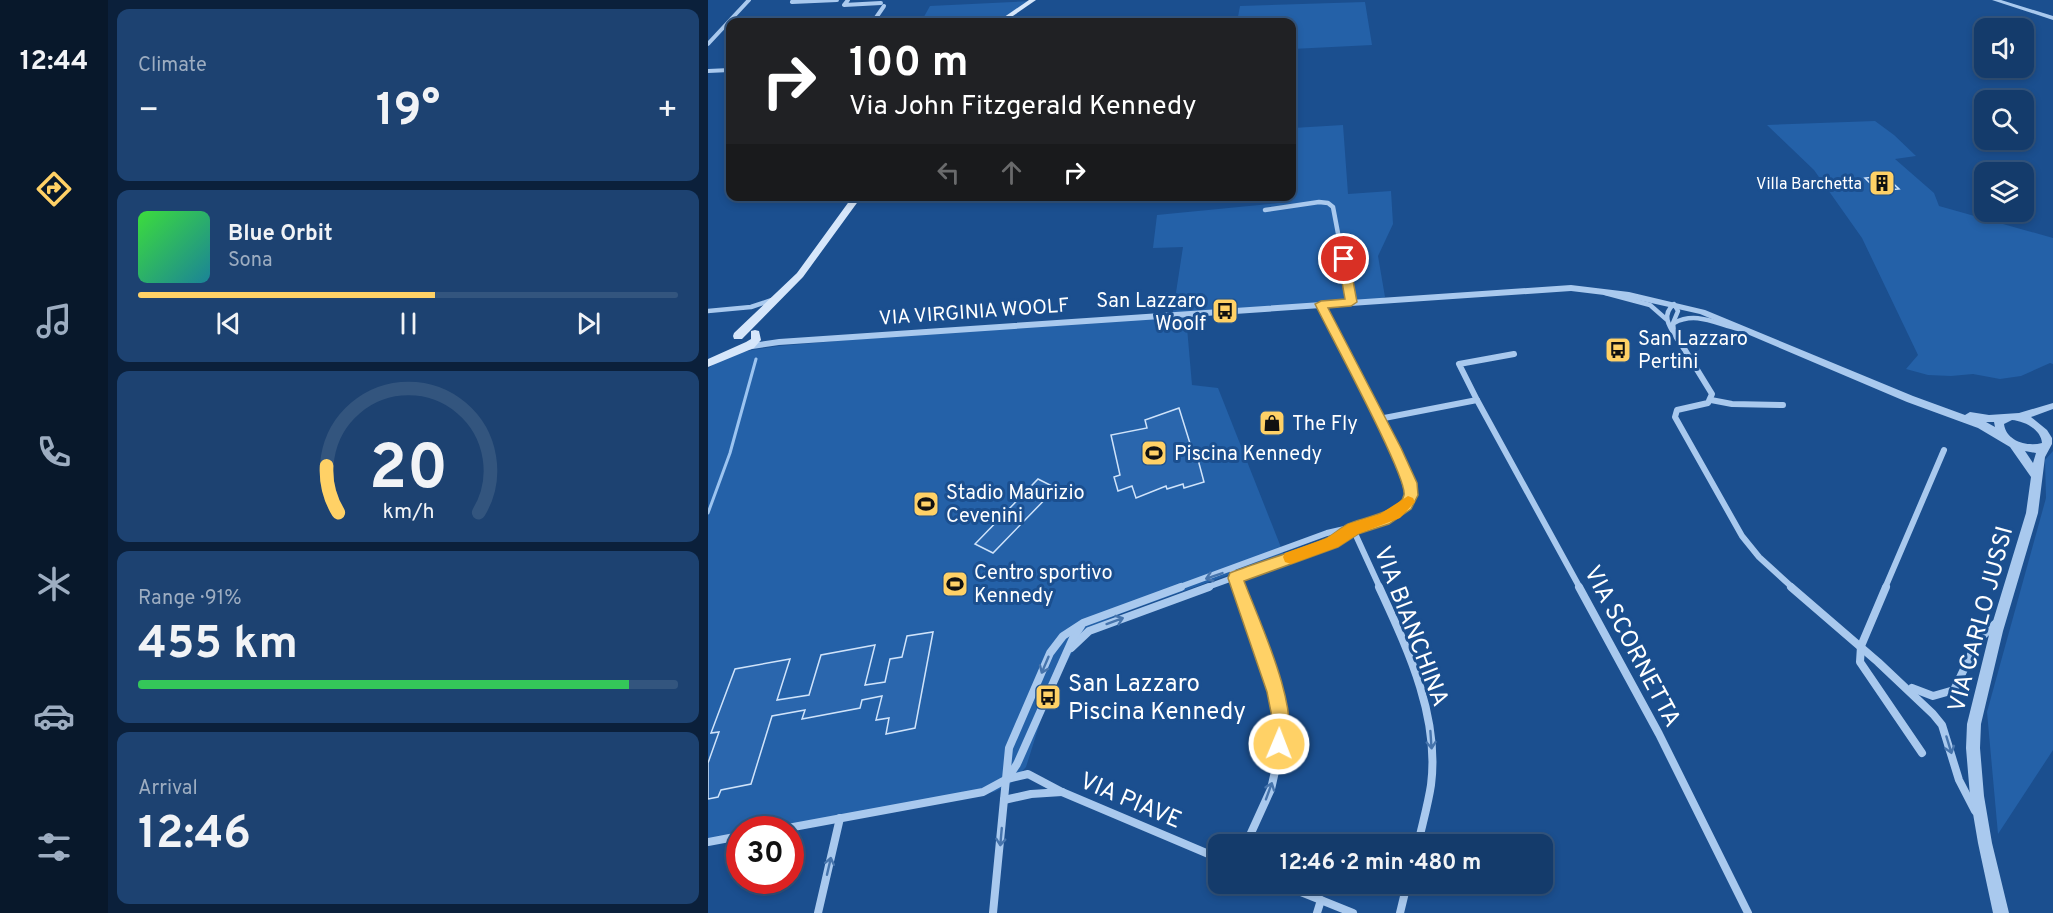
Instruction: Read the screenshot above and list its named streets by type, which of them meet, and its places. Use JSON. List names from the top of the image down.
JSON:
{
  "streets": {
    "street": [
      "VIA VIRGINIA WOOLF",
      "VIA CARLO JUSSI",
      "VIA BIANCHINA",
      "VIA SCORNETTA",
      "VIA PIAVE"
    ]
  },
  "one_way": ["VIA BIANCHINA"],
  "places": {
    "building": ["Villa Barchetta"],
    "bus stop": ["San Lazzaro Woolf", "San Lazzaro Pertini", "San Lazzaro Piscina Kennedy"],
    "shop": ["The Fly"],
    "sports": ["Piscina Kennedy", "Stadio Maurizio Cevenini", "Centro sportivo Kennedy"]
  },
  "page": {
    "tabs": "12:44",
    "tile": [
      "Climate",
      ["Range · 91%", "455 km"],
      ["Arrival", "12:46"]
    ],
    "turn": ["100 m", "Via John Fitzgerald Kennedy"],
    "heat": ["−", "19°", "+"],
    "song": ["Blue Orbit", "Sona"],
    "limit": "30",
    "trip": "12:46 · 2 min · 480 m",
    "gauge": ["20", "km/h"]
  }
}
